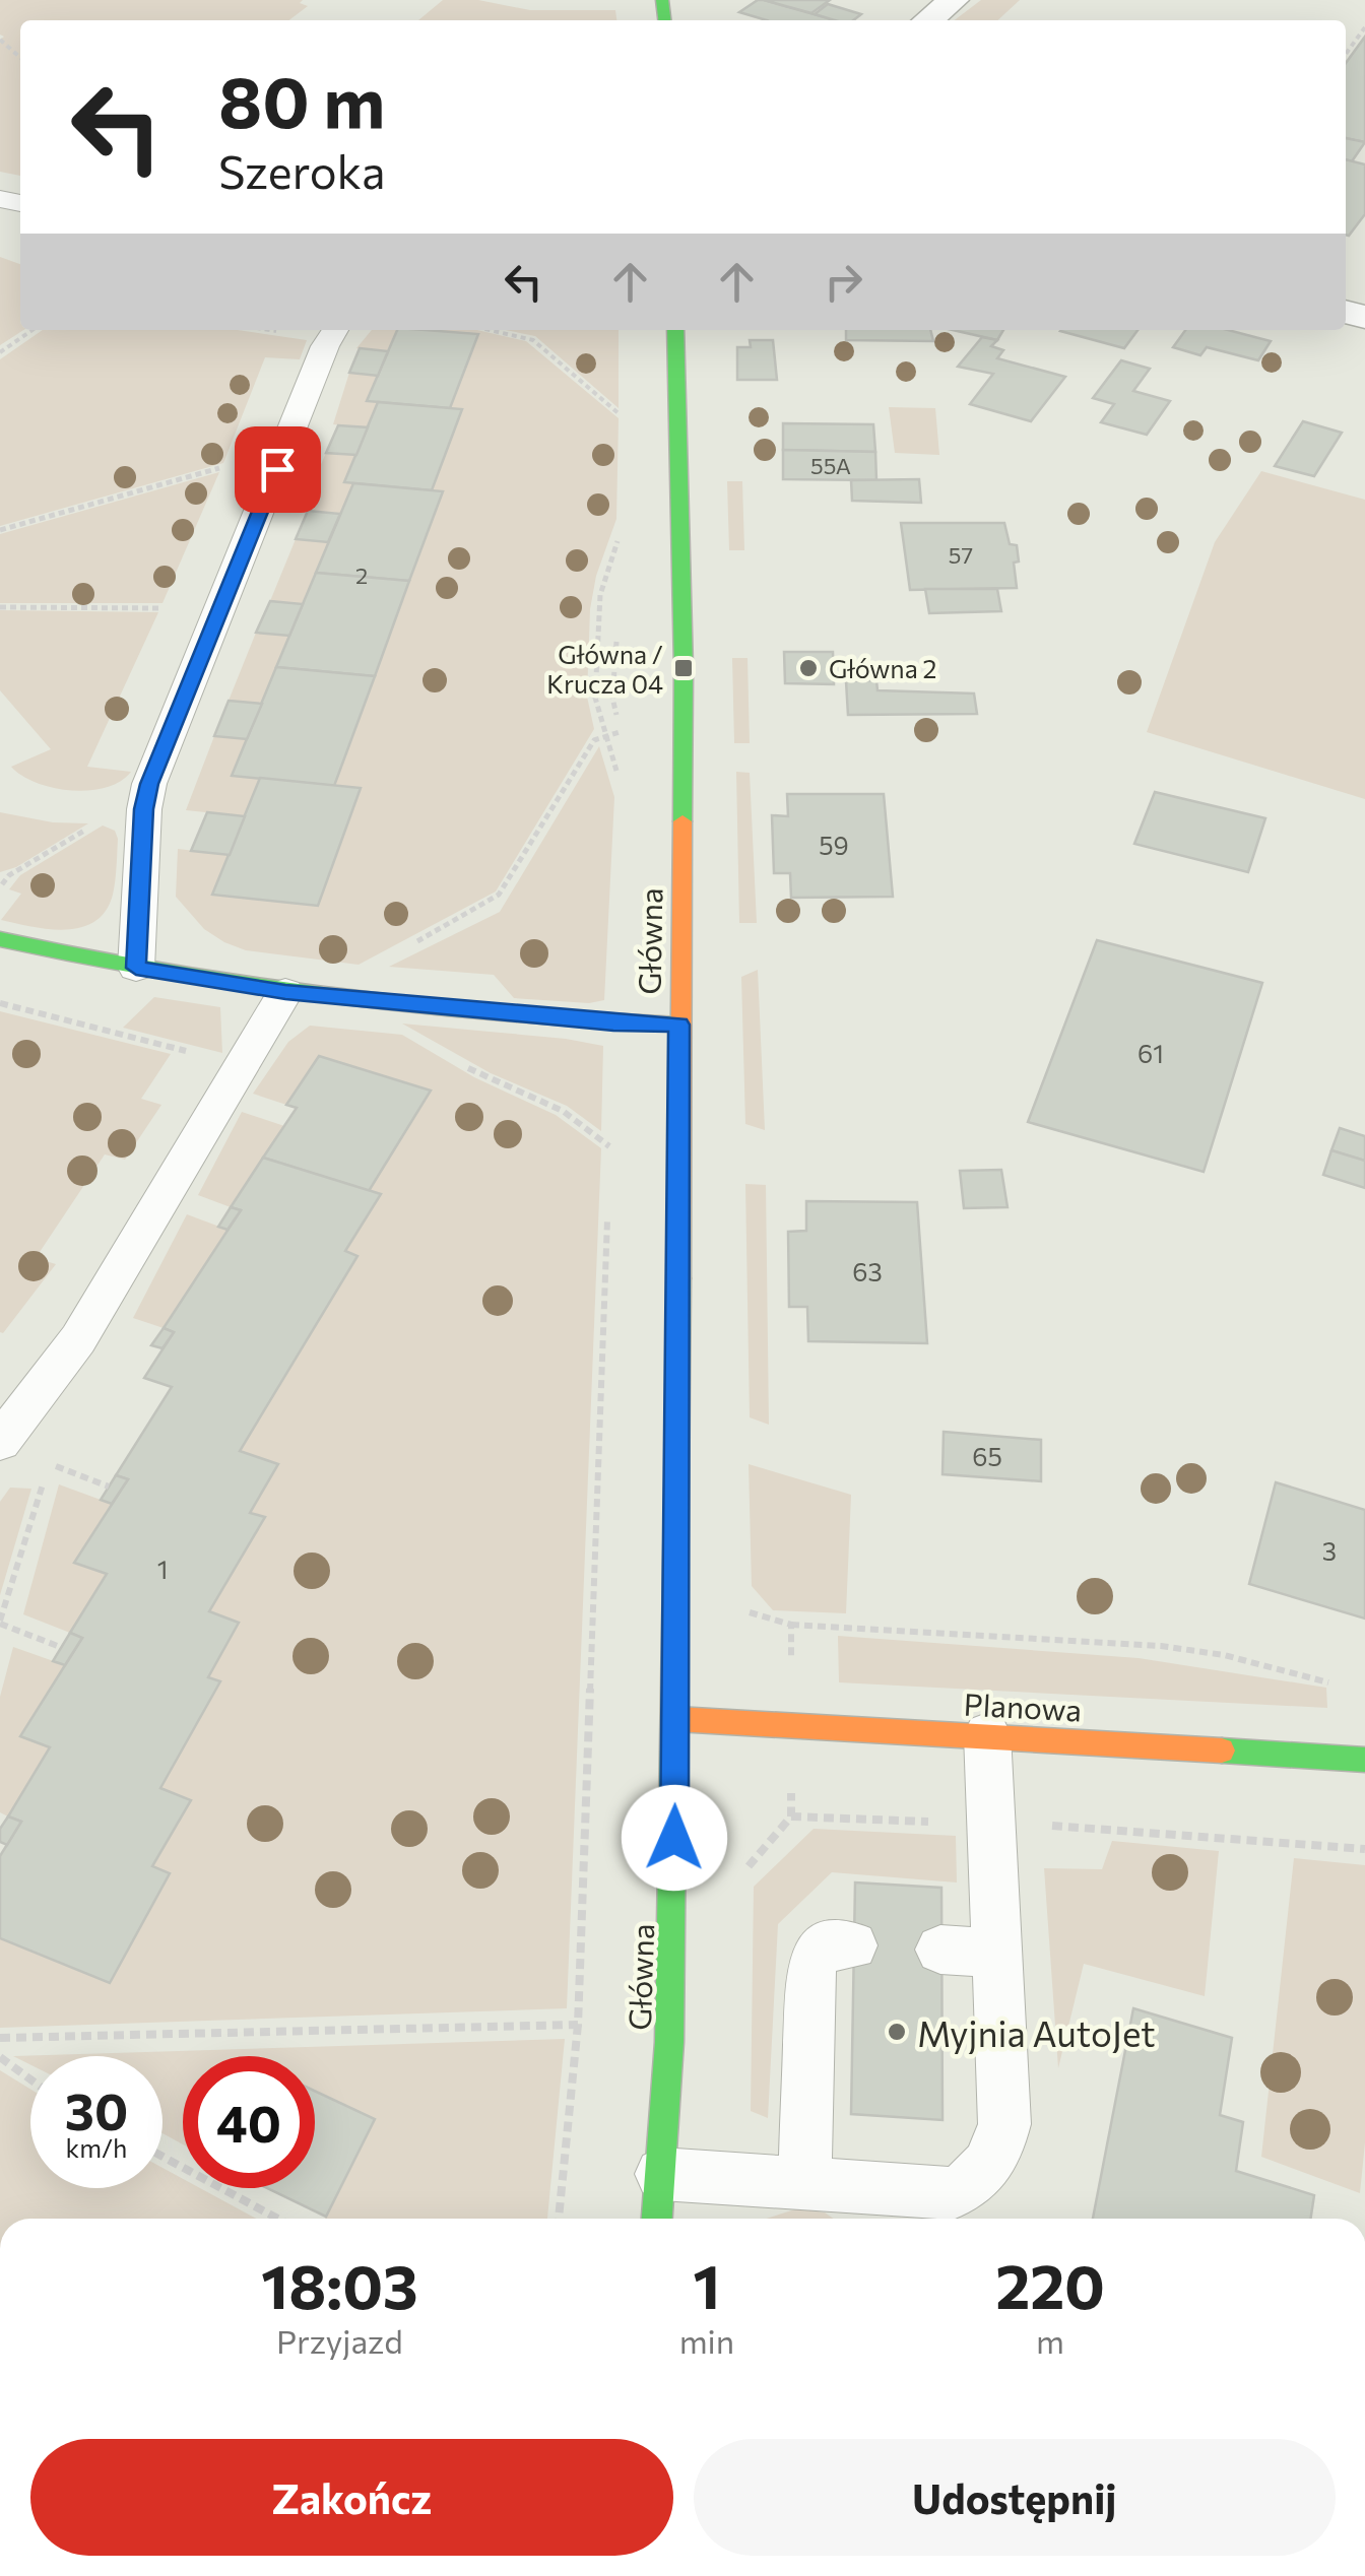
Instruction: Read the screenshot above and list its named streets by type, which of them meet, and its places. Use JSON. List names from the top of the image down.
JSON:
{
  "streets": {
    "street": ["Główna", "Planowa"]
  },
  "crossings": [
    ["Główna", "Planowa"]
  ],
  "places": {
    "transit": ["Główna / Krucza 04"],
    "other": ["Główna 2", "Myjnia AutoJet"]
  },
  "house_numbers": [
    "55A",
    "57",
    "2",
    "59",
    "61",
    "63",
    "65",
    "3",
    "1"
  ],
  "page": {
    "turn": ["80 m", "Szeroka"],
    "speed": "30 km/h",
    "limit": "40",
    "eta": [
      "18:03",
      "Przyjazd",
      "1",
      "min",
      "220",
      "m"
    ],
    "buttons": ["Zakończ", "Udostępnij"]
  }
}
